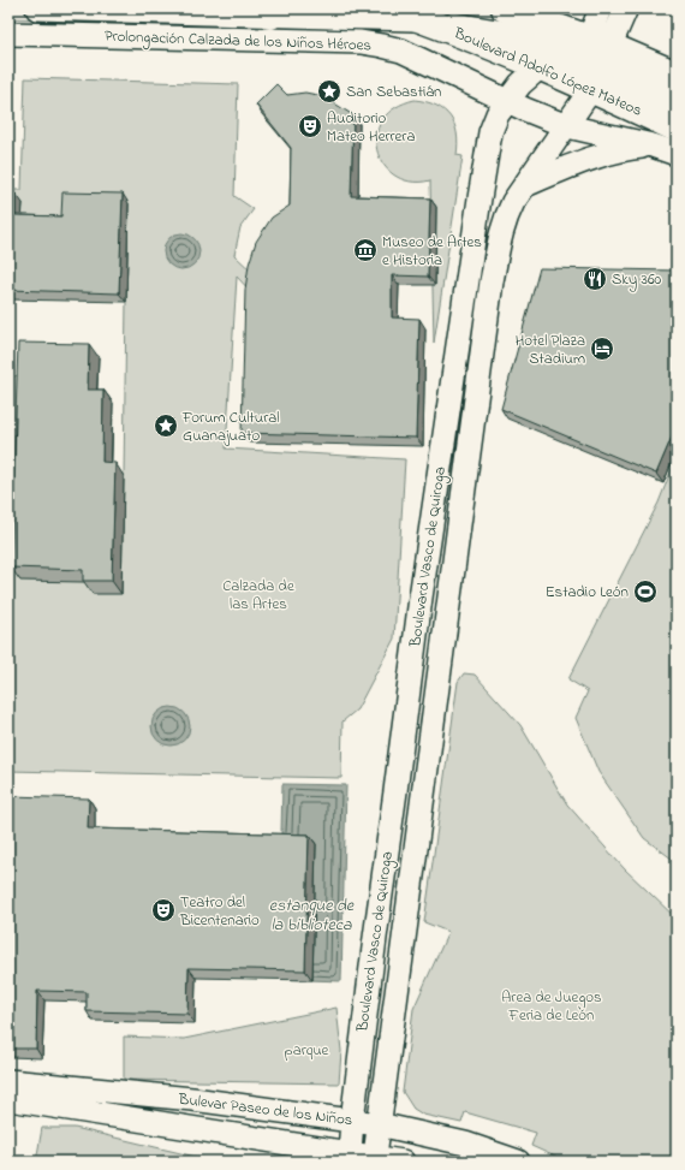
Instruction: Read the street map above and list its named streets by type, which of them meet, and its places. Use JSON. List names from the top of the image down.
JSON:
{
  "streets": {
    "main road": ["Boulevard Adolfo López Mateos"],
    "street": ["Prolongación Calzada de los Niños Héroes", "Boulevard Vasco de Quiroga", "Bulevar Paseo de los Niños"]
  },
  "crossings": [
    ["Prolongación Calzada de los Niños Héroes", "Boulevard Adolfo López Mateos"],
    ["Prolongación Calzada de los Niños Héroes", "Boulevard Vasco de Quiroga"],
    ["Boulevard Adolfo López Mateos", "Boulevard Vasco de Quiroga"],
    ["Boulevard Vasco de Quiroga", "Bulevar Paseo de los Niños"]
  ],
  "water": ["estanque de la biblioteca"],
  "parks": ["Calzada de las Artes", "Area de Juegos Feria de León", "parque"],
  "places": {
    "place": ["San Sebastián", "Forum Cultural Guanajuato"],
    "theatre": ["Auditorio Mateo Herrera", "Teatro del Bicentenario"],
    "museum": ["Museo de Artes e Historia"],
    "restaurant": ["Sky 360"],
    "hotel": ["Hotel Plaza Stadium"],
    "sports": ["Estadio León"]
  }
}
